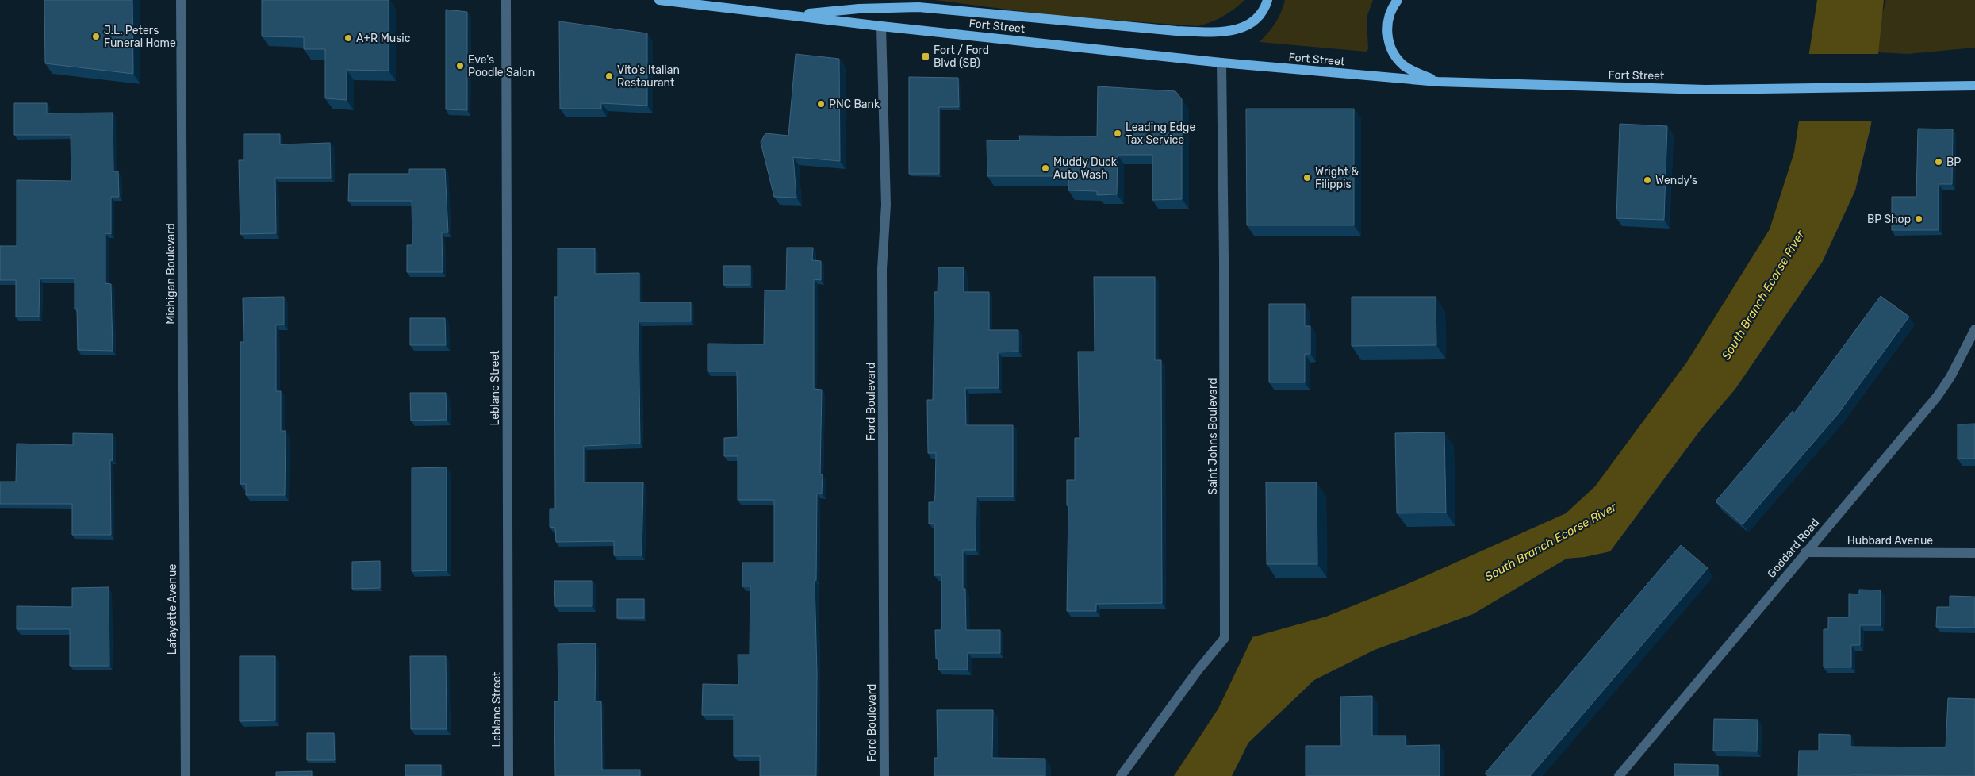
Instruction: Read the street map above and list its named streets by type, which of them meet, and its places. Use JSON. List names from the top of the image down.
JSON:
{
  "streets": {
    "main road": ["Fort Street"],
    "street": [
      "Michigan Boulevard",
      "Leblanc Street",
      "Ford Boulevard",
      "Saint Johns Boulevard",
      "Hubbard Avenue",
      "Goddard Road",
      "Lafayette Avenue"
    ]
  },
  "crossings": [
    ["Fort Street", "Ford Boulevard"],
    ["Fort Street", "Saint Johns Boulevard"],
    ["Michigan Boulevard", "Lafayette Avenue"],
    ["Hubbard Avenue", "Goddard Road"]
  ],
  "water": ["South Branch Ecorse River"],
  "places": {
    "other": [
      "J.L. Peters Funeral Home",
      "A+R Music",
      "Eve's Poodle Salon",
      "Vito's Italian Restaurant",
      "PNC Bank",
      "Leading Edge Tax Service",
      "BP",
      "Muddy Duck Auto Wash",
      "Wright & Filippis",
      "Wendy's",
      "BP Shop"
    ],
    "transit": ["Fort / Ford Blvd (SB)"]
  }
}
